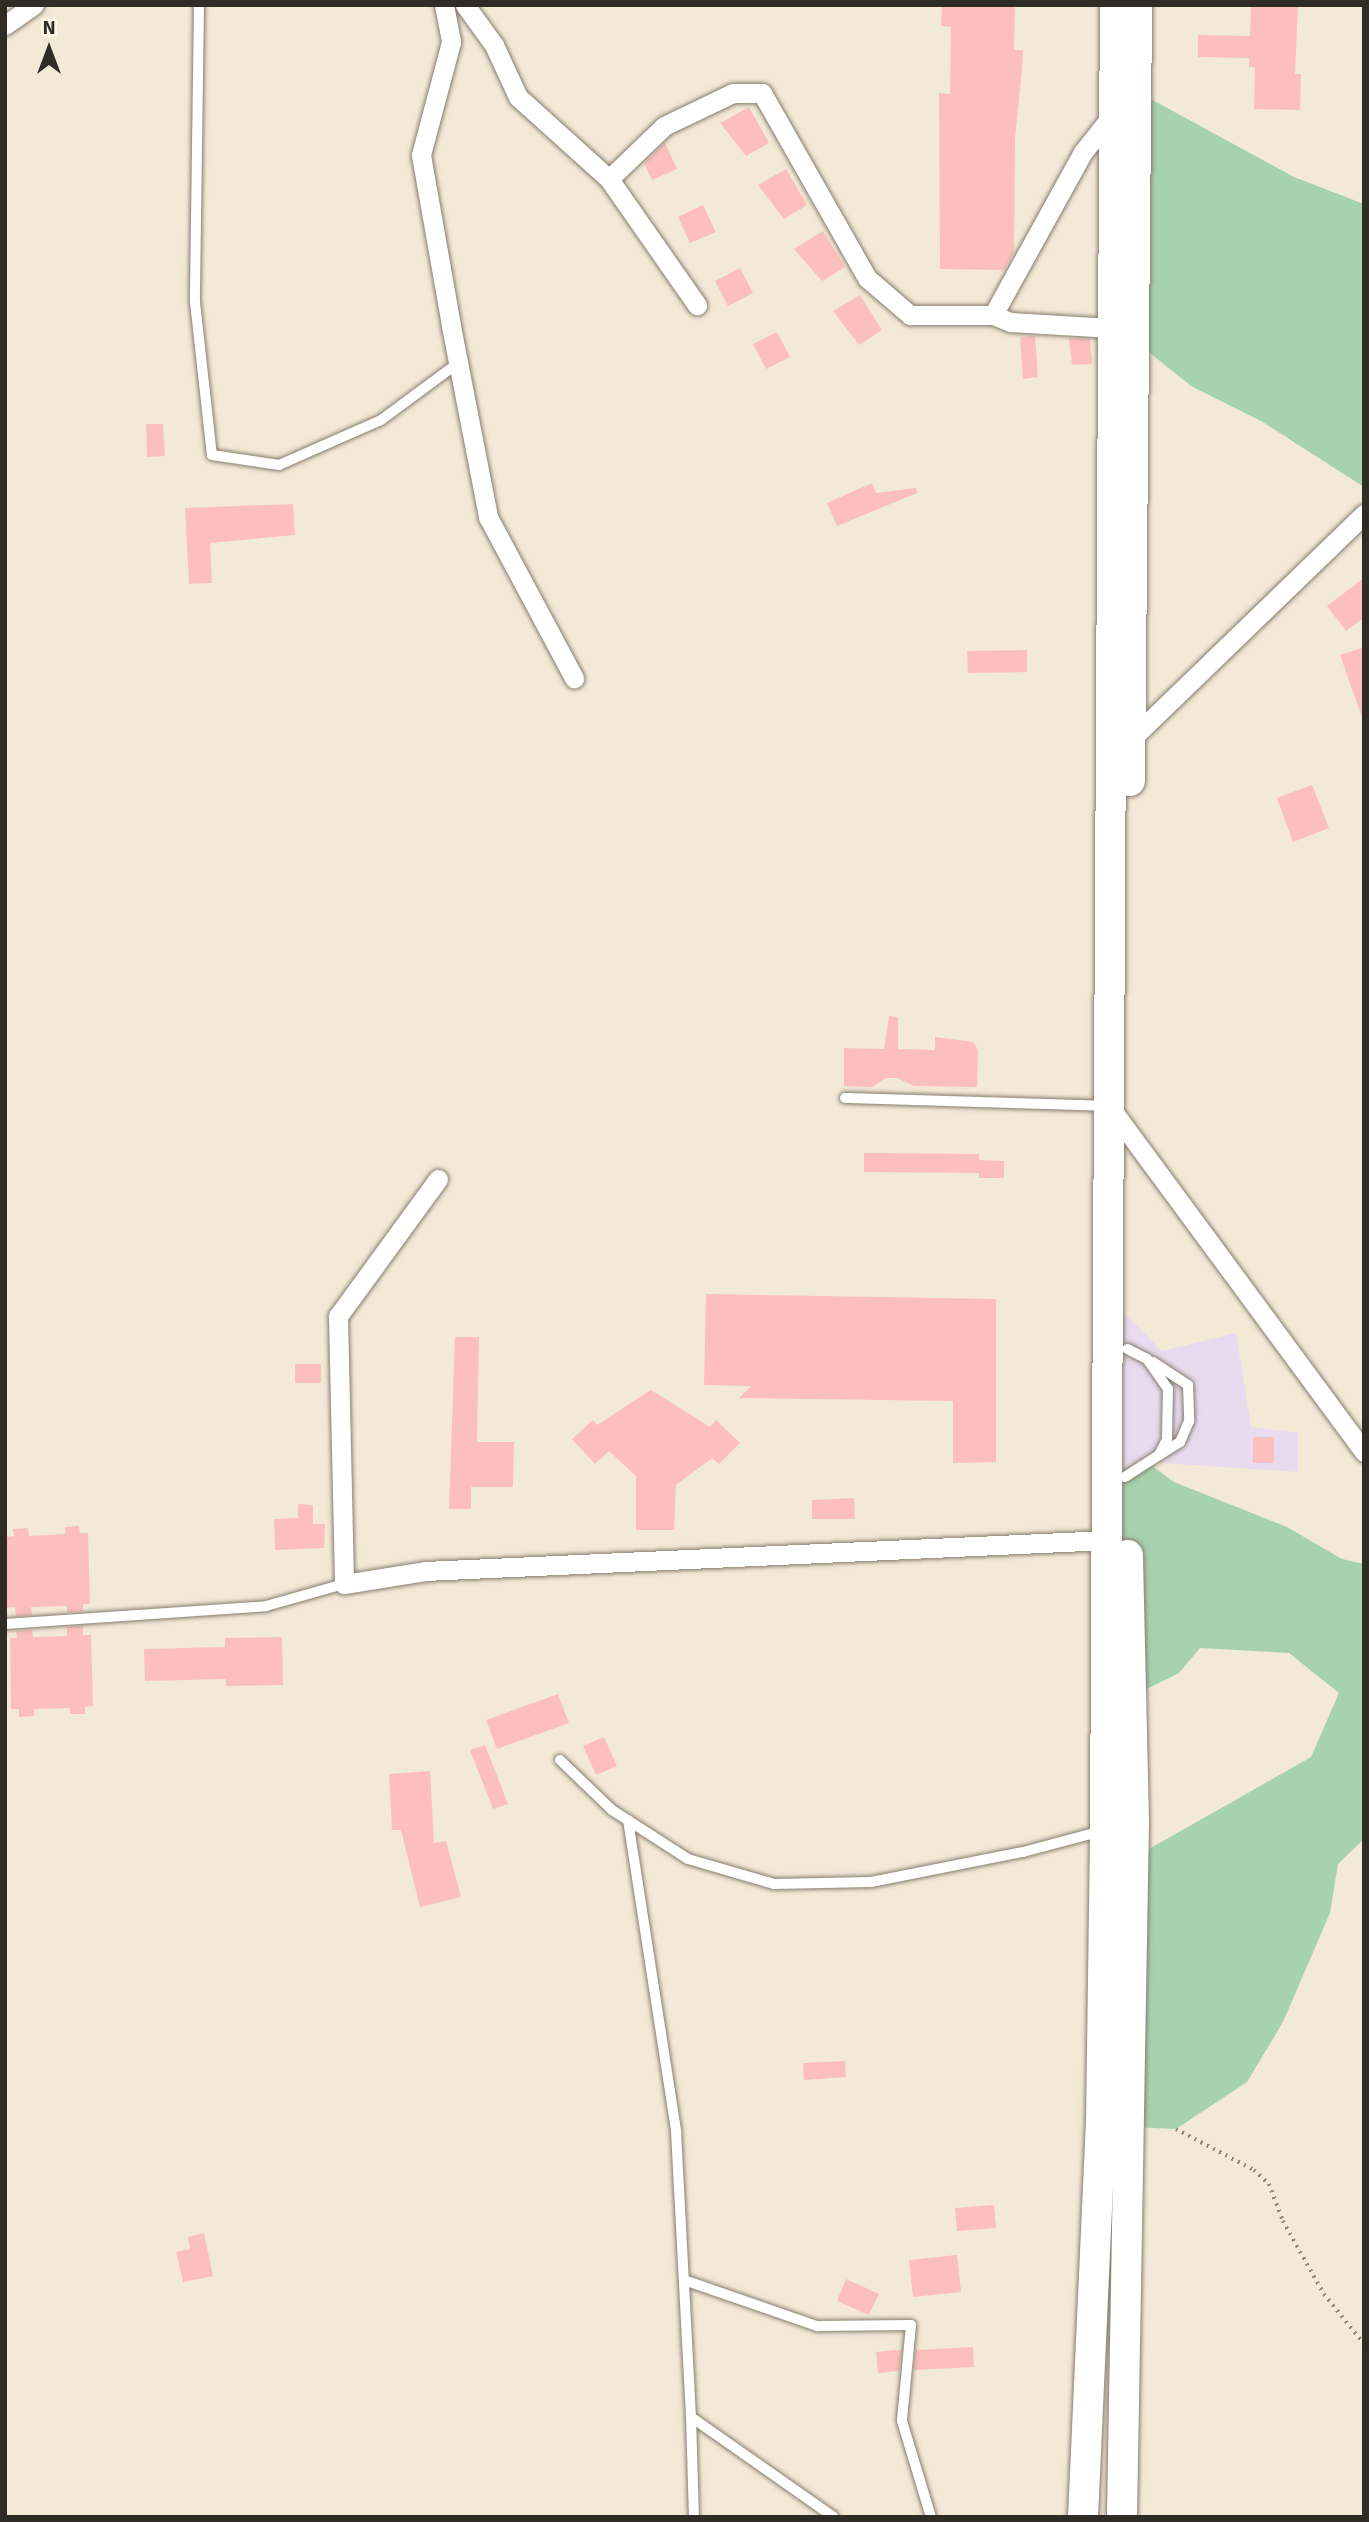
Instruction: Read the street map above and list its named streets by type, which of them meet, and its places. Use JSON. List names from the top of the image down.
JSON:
{
  "north": "top"
}
